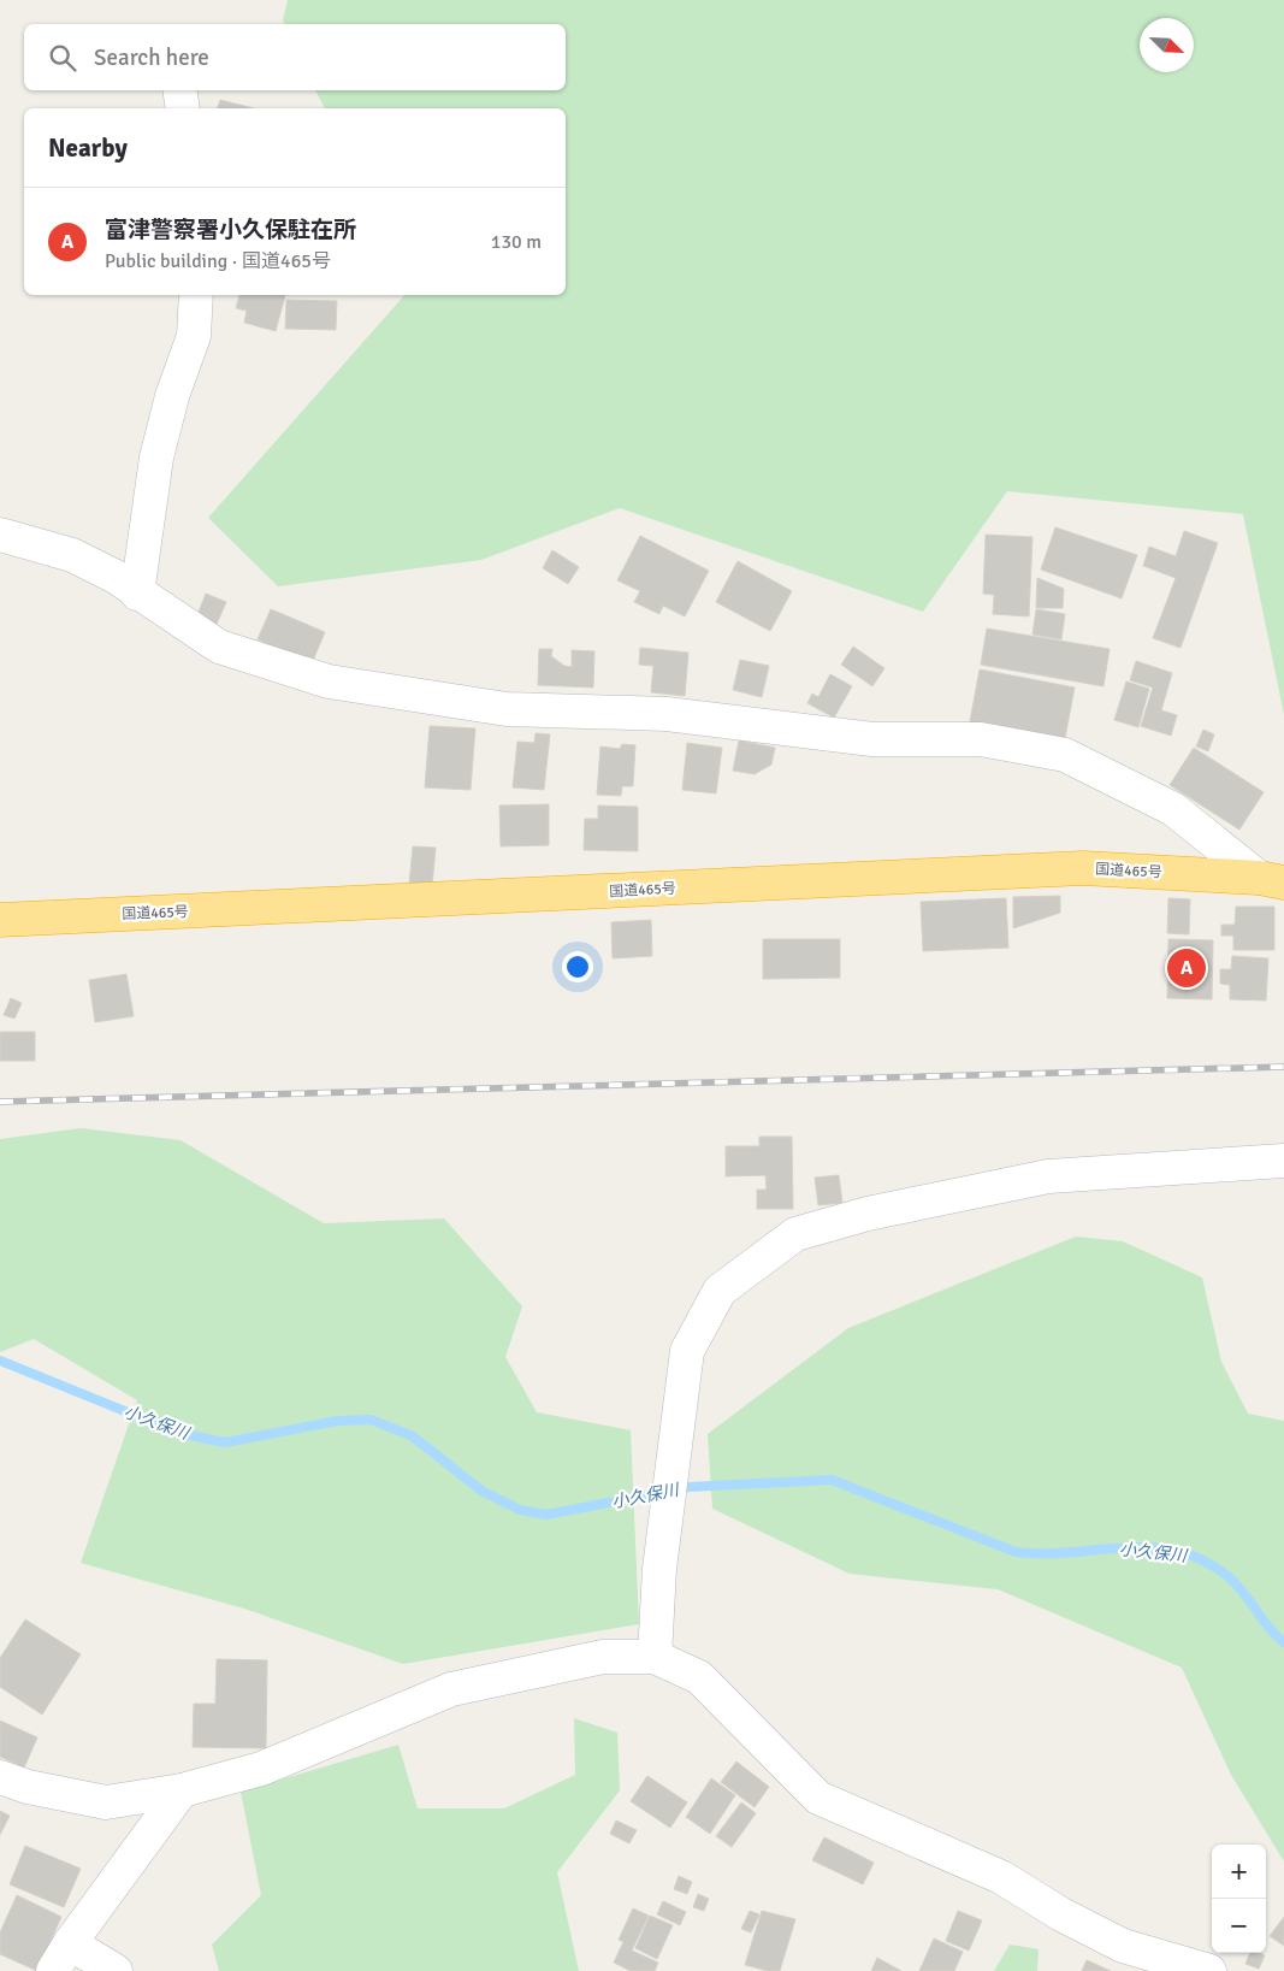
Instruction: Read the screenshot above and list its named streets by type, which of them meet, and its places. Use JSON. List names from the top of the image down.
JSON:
{
  "streets": {
    "highway": ["国道465号"]
  },
  "water": ["小久保川"],
  "north": "bottom right",
  "page": {
    "search": "Search here",
    "heading": "Nearby",
    "list": [
      {
        "mark": "A",
        "name": "富津警察署小久保駐在所",
        "note": "Public building · 国道465号",
        "value": "130 m"
      }
    ],
    "pins": "A",
    "map_buttons": ["+", "−"]
  }
}
